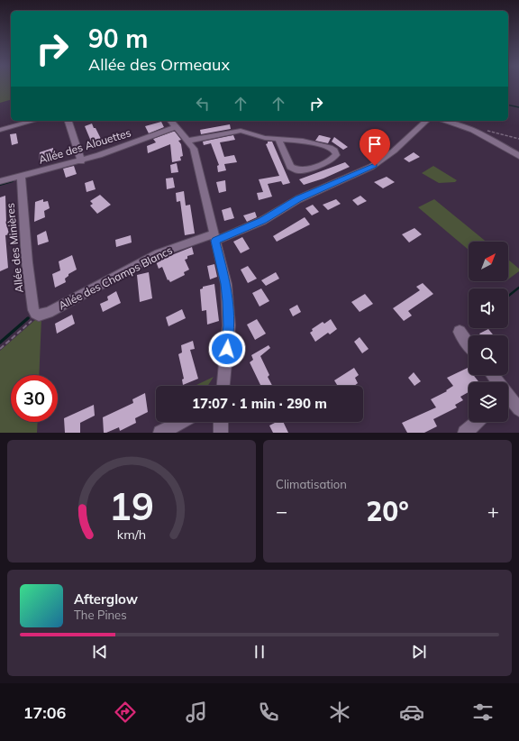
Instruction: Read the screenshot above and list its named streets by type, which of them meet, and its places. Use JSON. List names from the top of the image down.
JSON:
{
  "streets": {
    "street": ["Allée des Alouettes", "Allée des Minières", "Allée des Champs Blancs"]
  },
  "crossings": [
    ["Allée des Alouettes", "Allée des Minières"],
    ["Allée des Minières", "Allée des Champs Blancs"]
  ],
  "north": "top right",
  "page": {
    "turn": ["90 m", "Allée des Ormeaux"],
    "limit": "30",
    "trip": "17:07 · 1 min · 290 m",
    "tile": "Climatisation",
    "heat": ["−", "20°", "+"],
    "song": ["Afterglow", "The Pines"],
    "tabs": "17:06",
    "gauge": ["19", "km/h"]
  }
}
